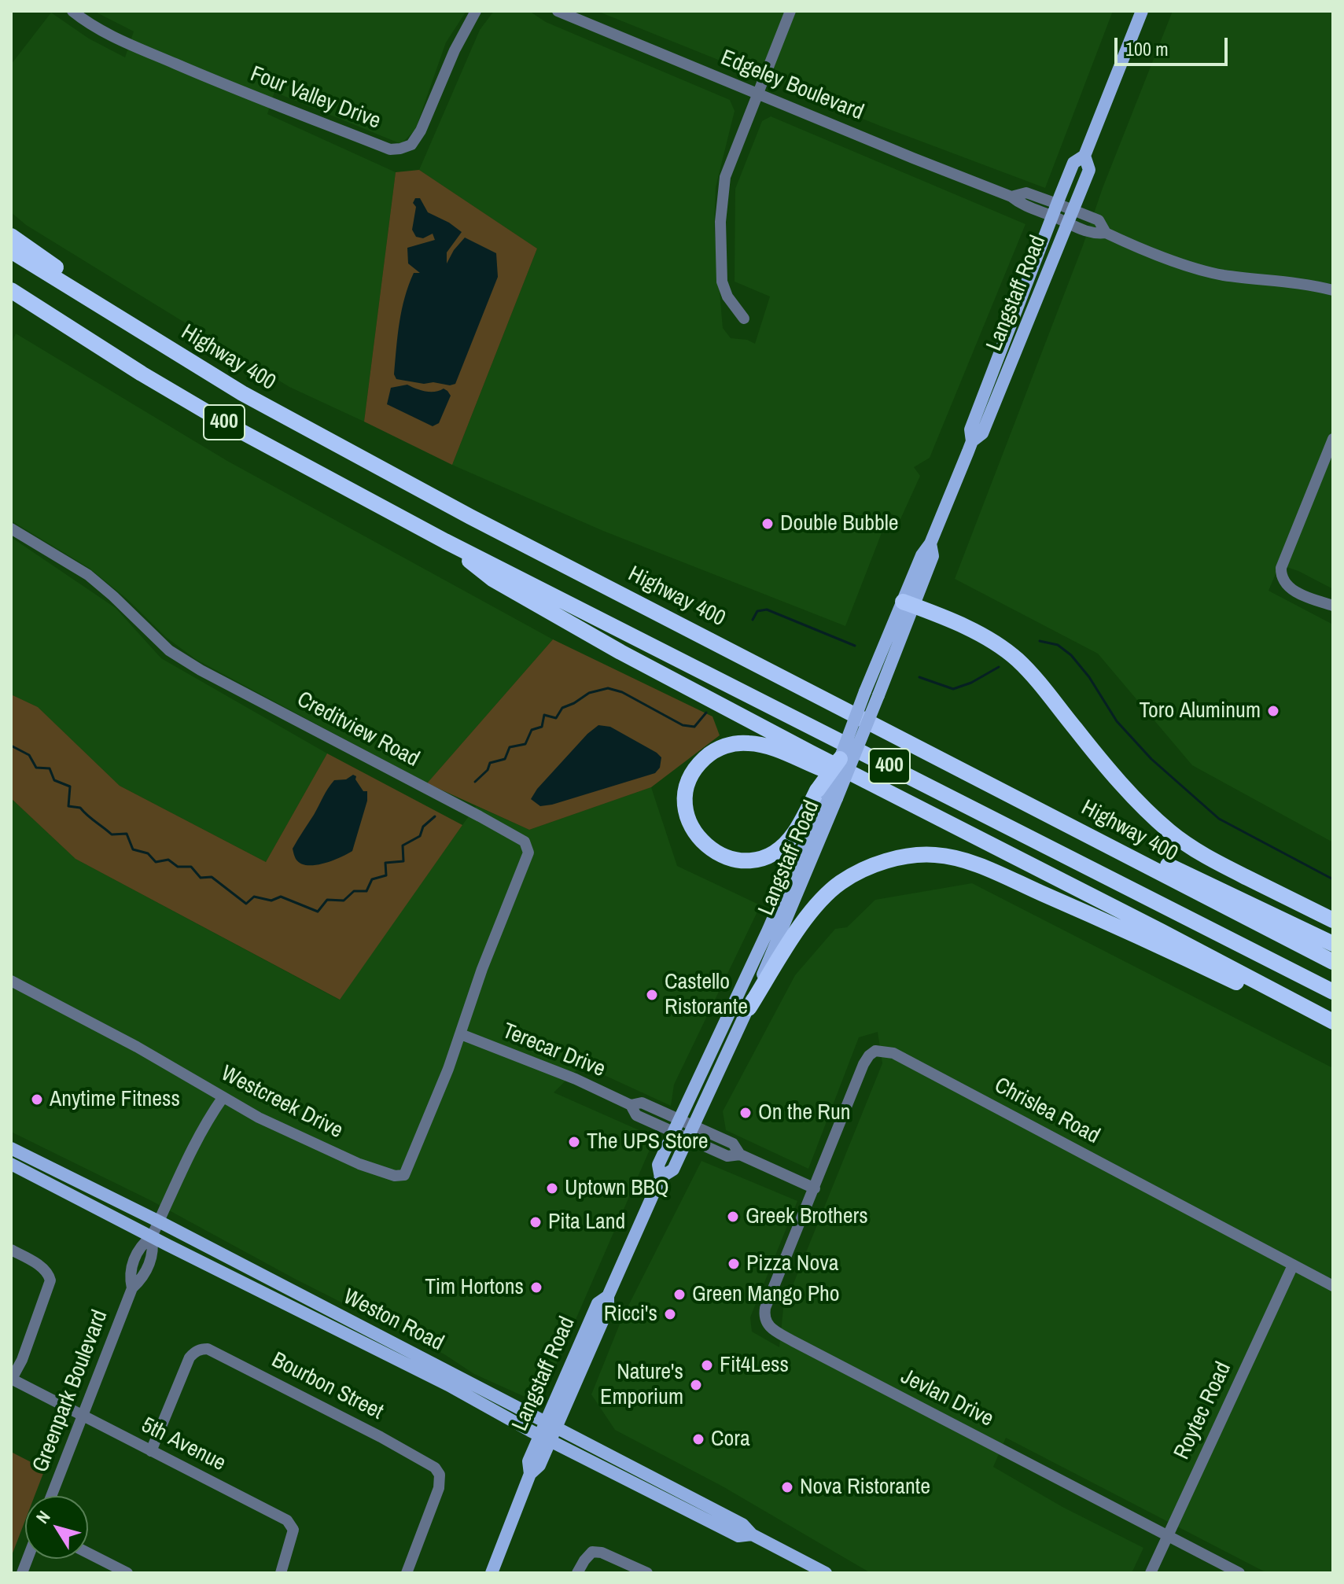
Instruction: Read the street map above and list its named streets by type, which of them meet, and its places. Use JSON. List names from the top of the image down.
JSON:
{
  "streets": {
    "highway": ["Highway 400", "400"],
    "main road": ["Langstaff Road", "Weston Road"],
    "street": [
      "Edgeley Boulevard",
      "Four Valley Drive",
      "Creditview Road",
      "Terecar Drive",
      "Westcreek Drive",
      "Chrislea Road",
      "Bourbon Street",
      "Greenpark Boulevard",
      "Jevlan Drive",
      "Roytec Road",
      "5th Avenue"
    ]
  },
  "crossings": [
    ["Edgeley Boulevard", "Langstaff Road"],
    ["Langstaff Road", "Terecar Drive"],
    ["Langstaff Road", "Weston Road"],
    ["Creditview Road", "Terecar Drive"],
    ["Creditview Road", "Westcreek Drive"],
    ["Terecar Drive", "Westcreek Drive"],
    ["Terecar Drive", "Chrislea Road"],
    ["Terecar Drive", "Jevlan Drive"],
    ["Westcreek Drive", "Greenpark Boulevard"],
    ["Chrislea Road", "Jevlan Drive"],
    ["Chrislea Road", "Roytec Road"],
    ["Weston Road", "Greenpark Boulevard"],
    ["Bourbon Street", "5th Avenue"],
    ["Greenpark Boulevard", "5th Avenue"],
    ["Jevlan Drive", "Roytec Road"]
  ],
  "places": [
    "Double Bubble",
    "Toro Aluminum",
    "Castello Ristorante",
    "Anytime Fitness",
    "On the Run",
    "The UPS Store",
    "Uptown BBQ",
    "Greek Brothers",
    "Pita Land",
    "Pizza Nova",
    "Tim Hortons",
    "Green Mango Pho",
    "Ricci's",
    "Fit4Less",
    "Nature's Emporium",
    "Cora",
    "Nova Ristorante"
  ],
  "scale_bar": "100 m",
  "north": "top left"
}
